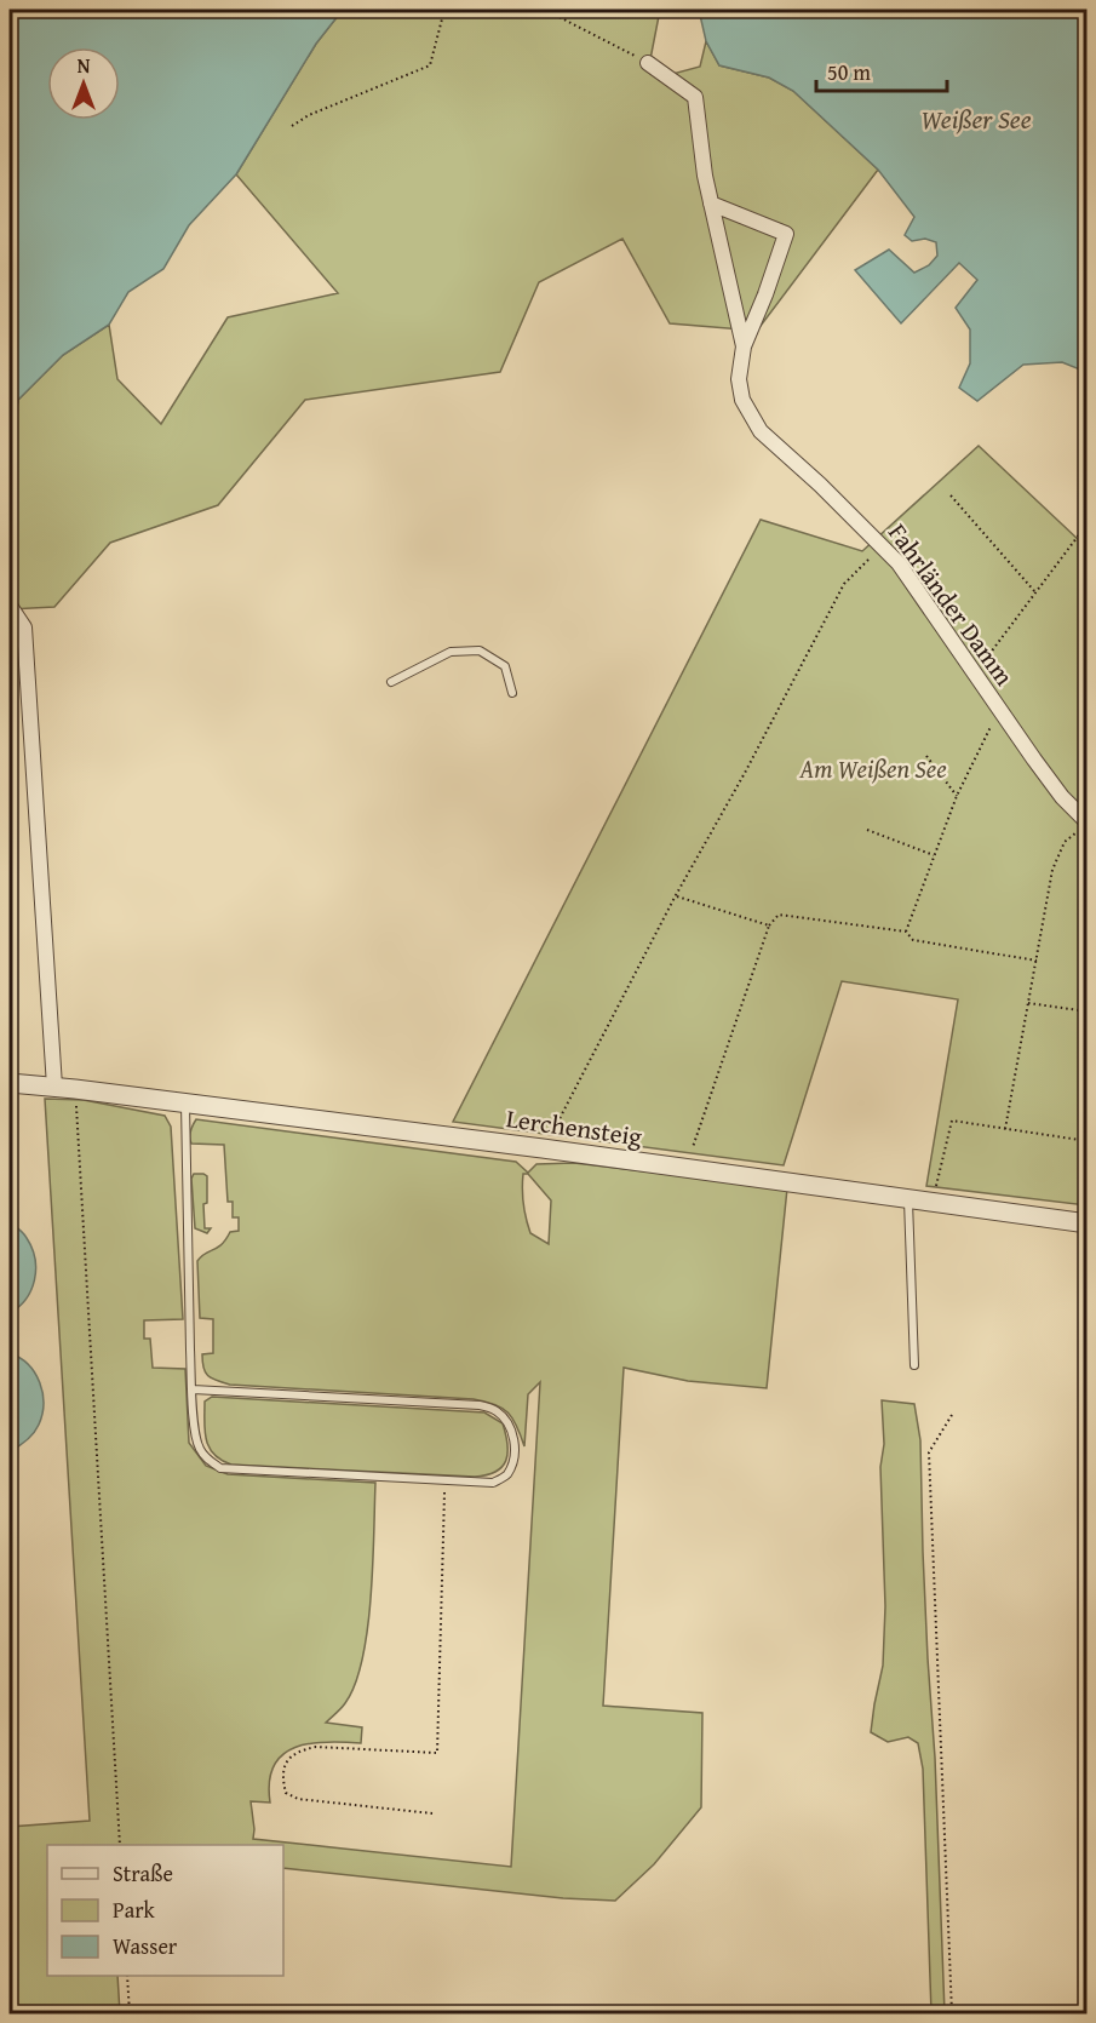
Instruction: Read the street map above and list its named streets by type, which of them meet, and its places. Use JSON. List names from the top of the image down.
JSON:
{
  "streets": {
    "street": ["Fahrländer Damm", "Lerchensteig"]
  },
  "water": ["Weißer See"],
  "parks": ["Am Weißen See"],
  "legend": ["Straße", "Park", "Wasser"],
  "scale_bar": "50 m",
  "north": "top"
}
